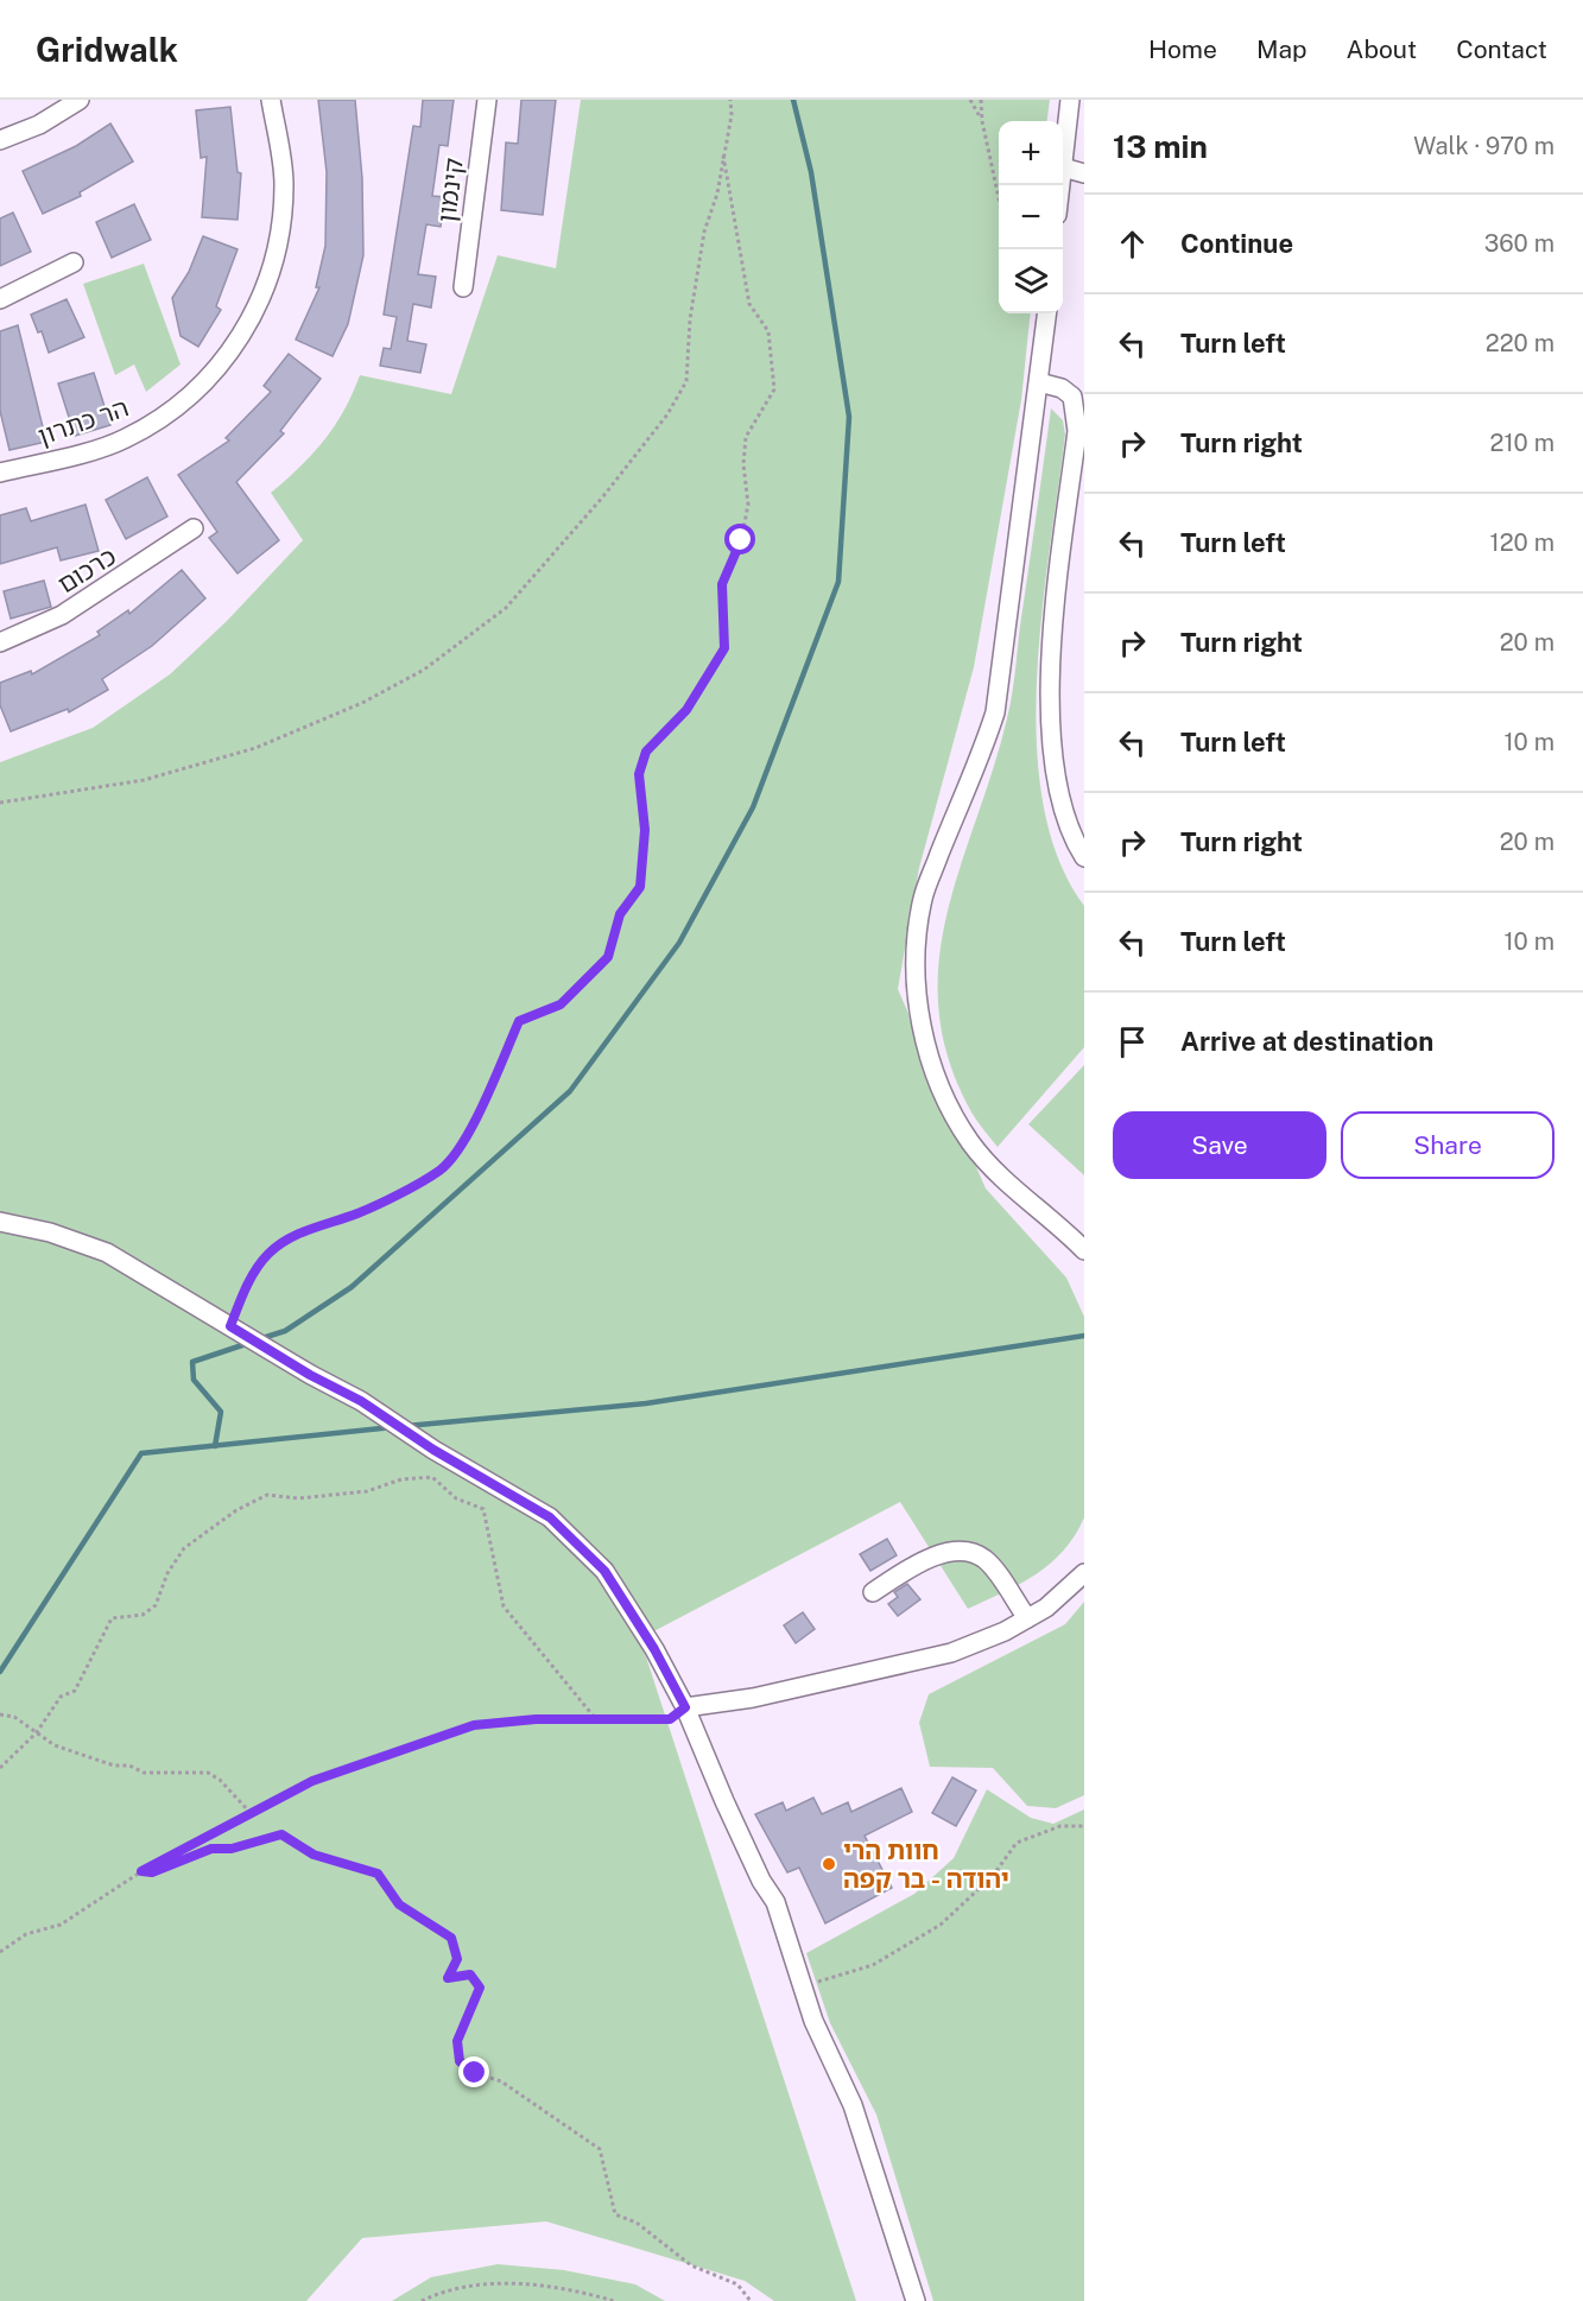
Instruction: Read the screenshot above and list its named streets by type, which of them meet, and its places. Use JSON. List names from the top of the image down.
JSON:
{
  "streets": {
    "street": ["קינמון", "הר כתרון", "כרכום"]
  },
  "places": ["חוות הרי יהודה - בר קפה"],
  "page": {
    "header": "Gridwalk",
    "nav": [
      "Home",
      "Map",
      "About",
      "Contact"
    ],
    "heading": ["13 min", "Walk · 970 m"],
    "map_buttons": ["+", "−"],
    "list": [
      ["Continue", "360 m"],
      ["Turn left", "220 m"],
      ["Turn right", "210 m"],
      ["Turn left", "120 m"],
      ["Turn right", "20 m"],
      ["Turn left", "10 m"],
      ["Turn right", "20 m"],
      ["Turn left", "10 m"],
      "Arrive at destination"
    ],
    "buttons": ["Save", "Share"]
  }
}
